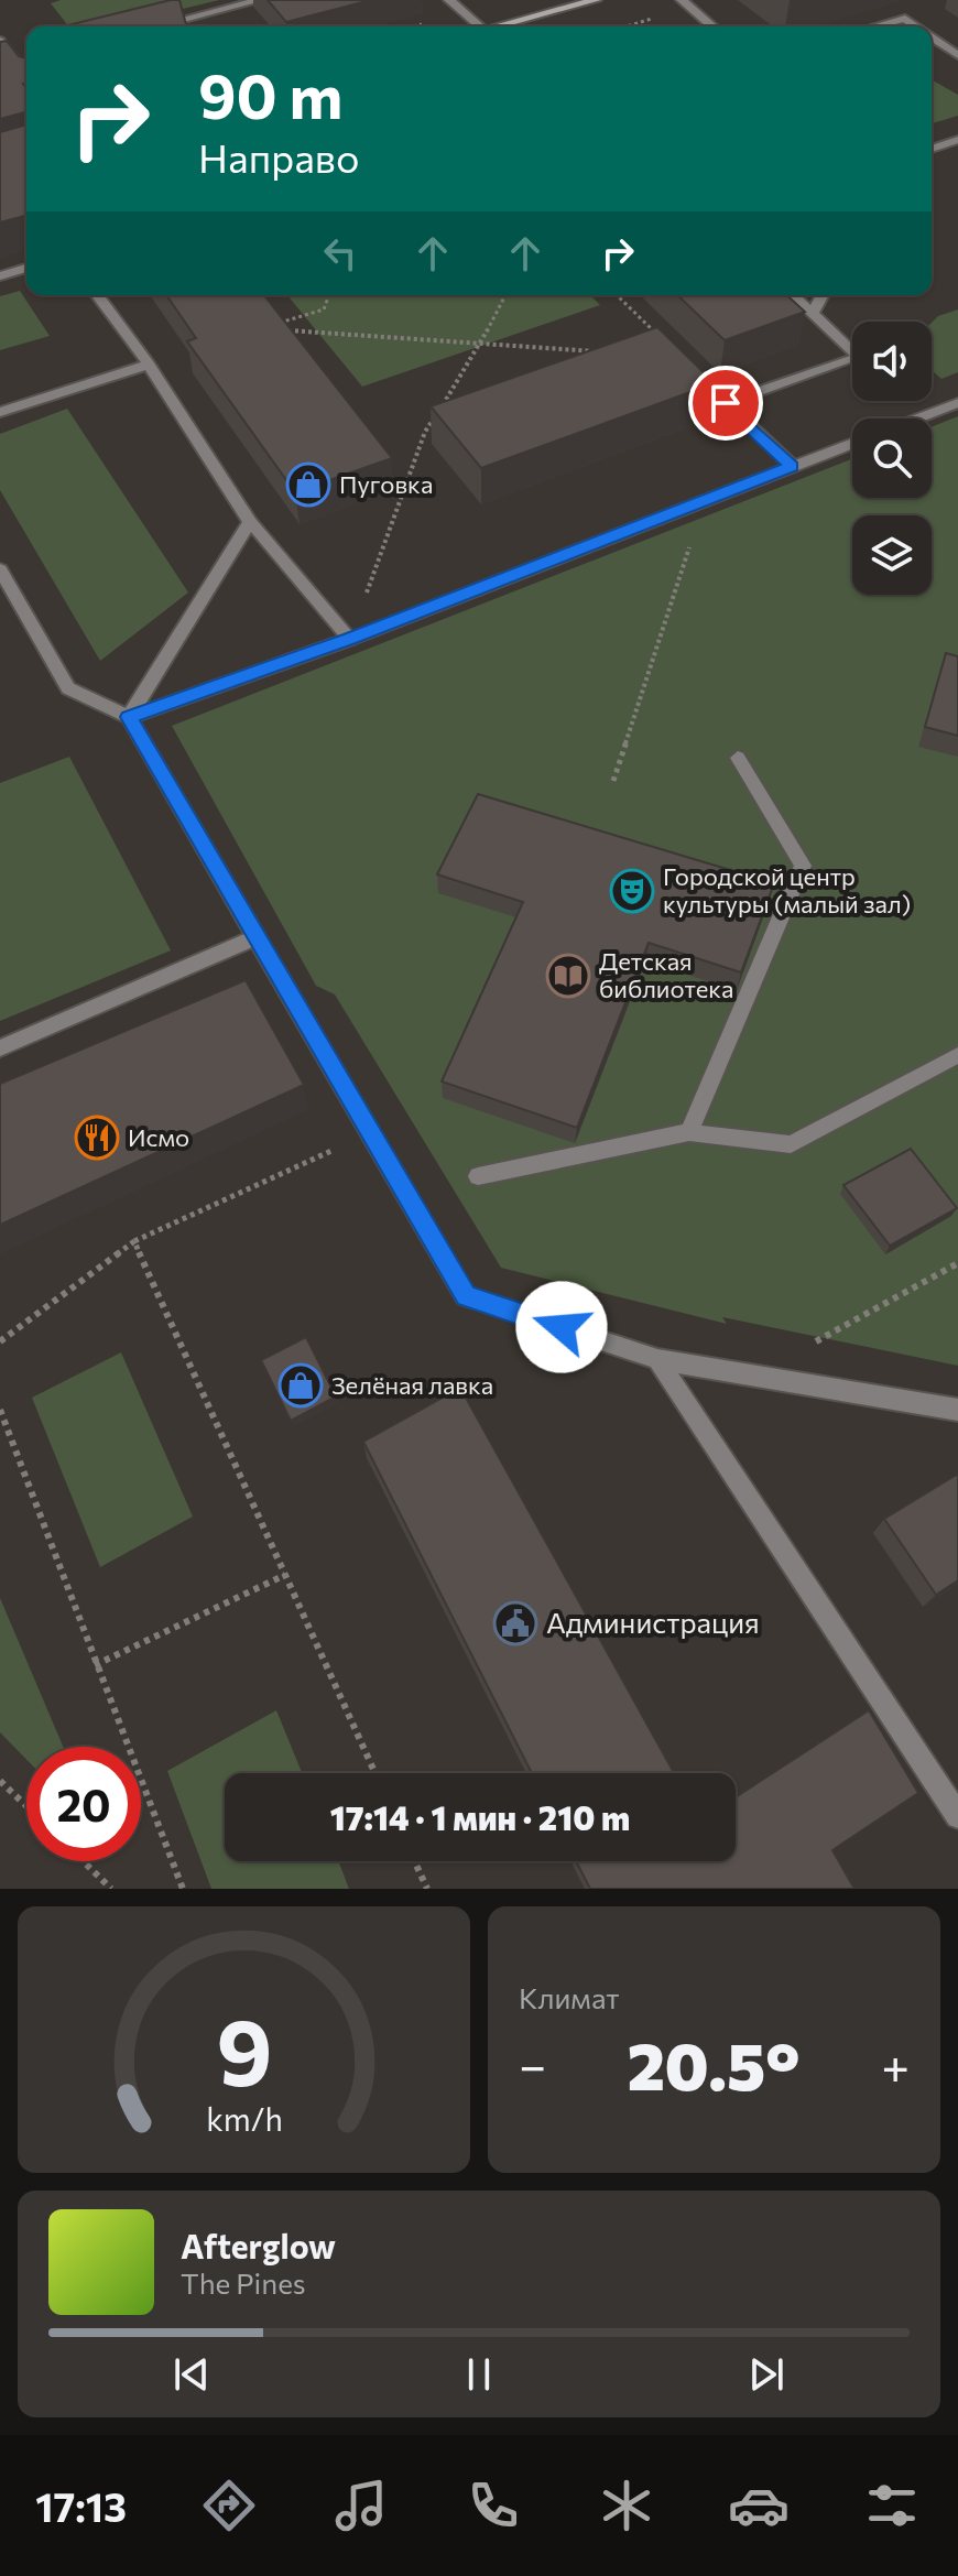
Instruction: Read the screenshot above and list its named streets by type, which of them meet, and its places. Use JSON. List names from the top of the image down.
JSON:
{
  "places": {
    "shop": ["Пуговка", "Зелёная лавка"],
    "theatre": ["Городской центр культуры (малый зал)"],
    "library": ["Детская библиотека"],
    "restaurant": ["Исмо"],
    "public building": ["Администрация"]
  },
  "page": {
    "turn": ["90 m", "Направо"],
    "limit": "20",
    "trip": "17:14 · 1 мин · 210 m",
    "tile": "Климат",
    "heat": ["−", "20.5°", "+"],
    "song": ["Afterglow", "The Pines"],
    "tabs": "17:13",
    "gauge": ["9", "km/h"]
  }
}
